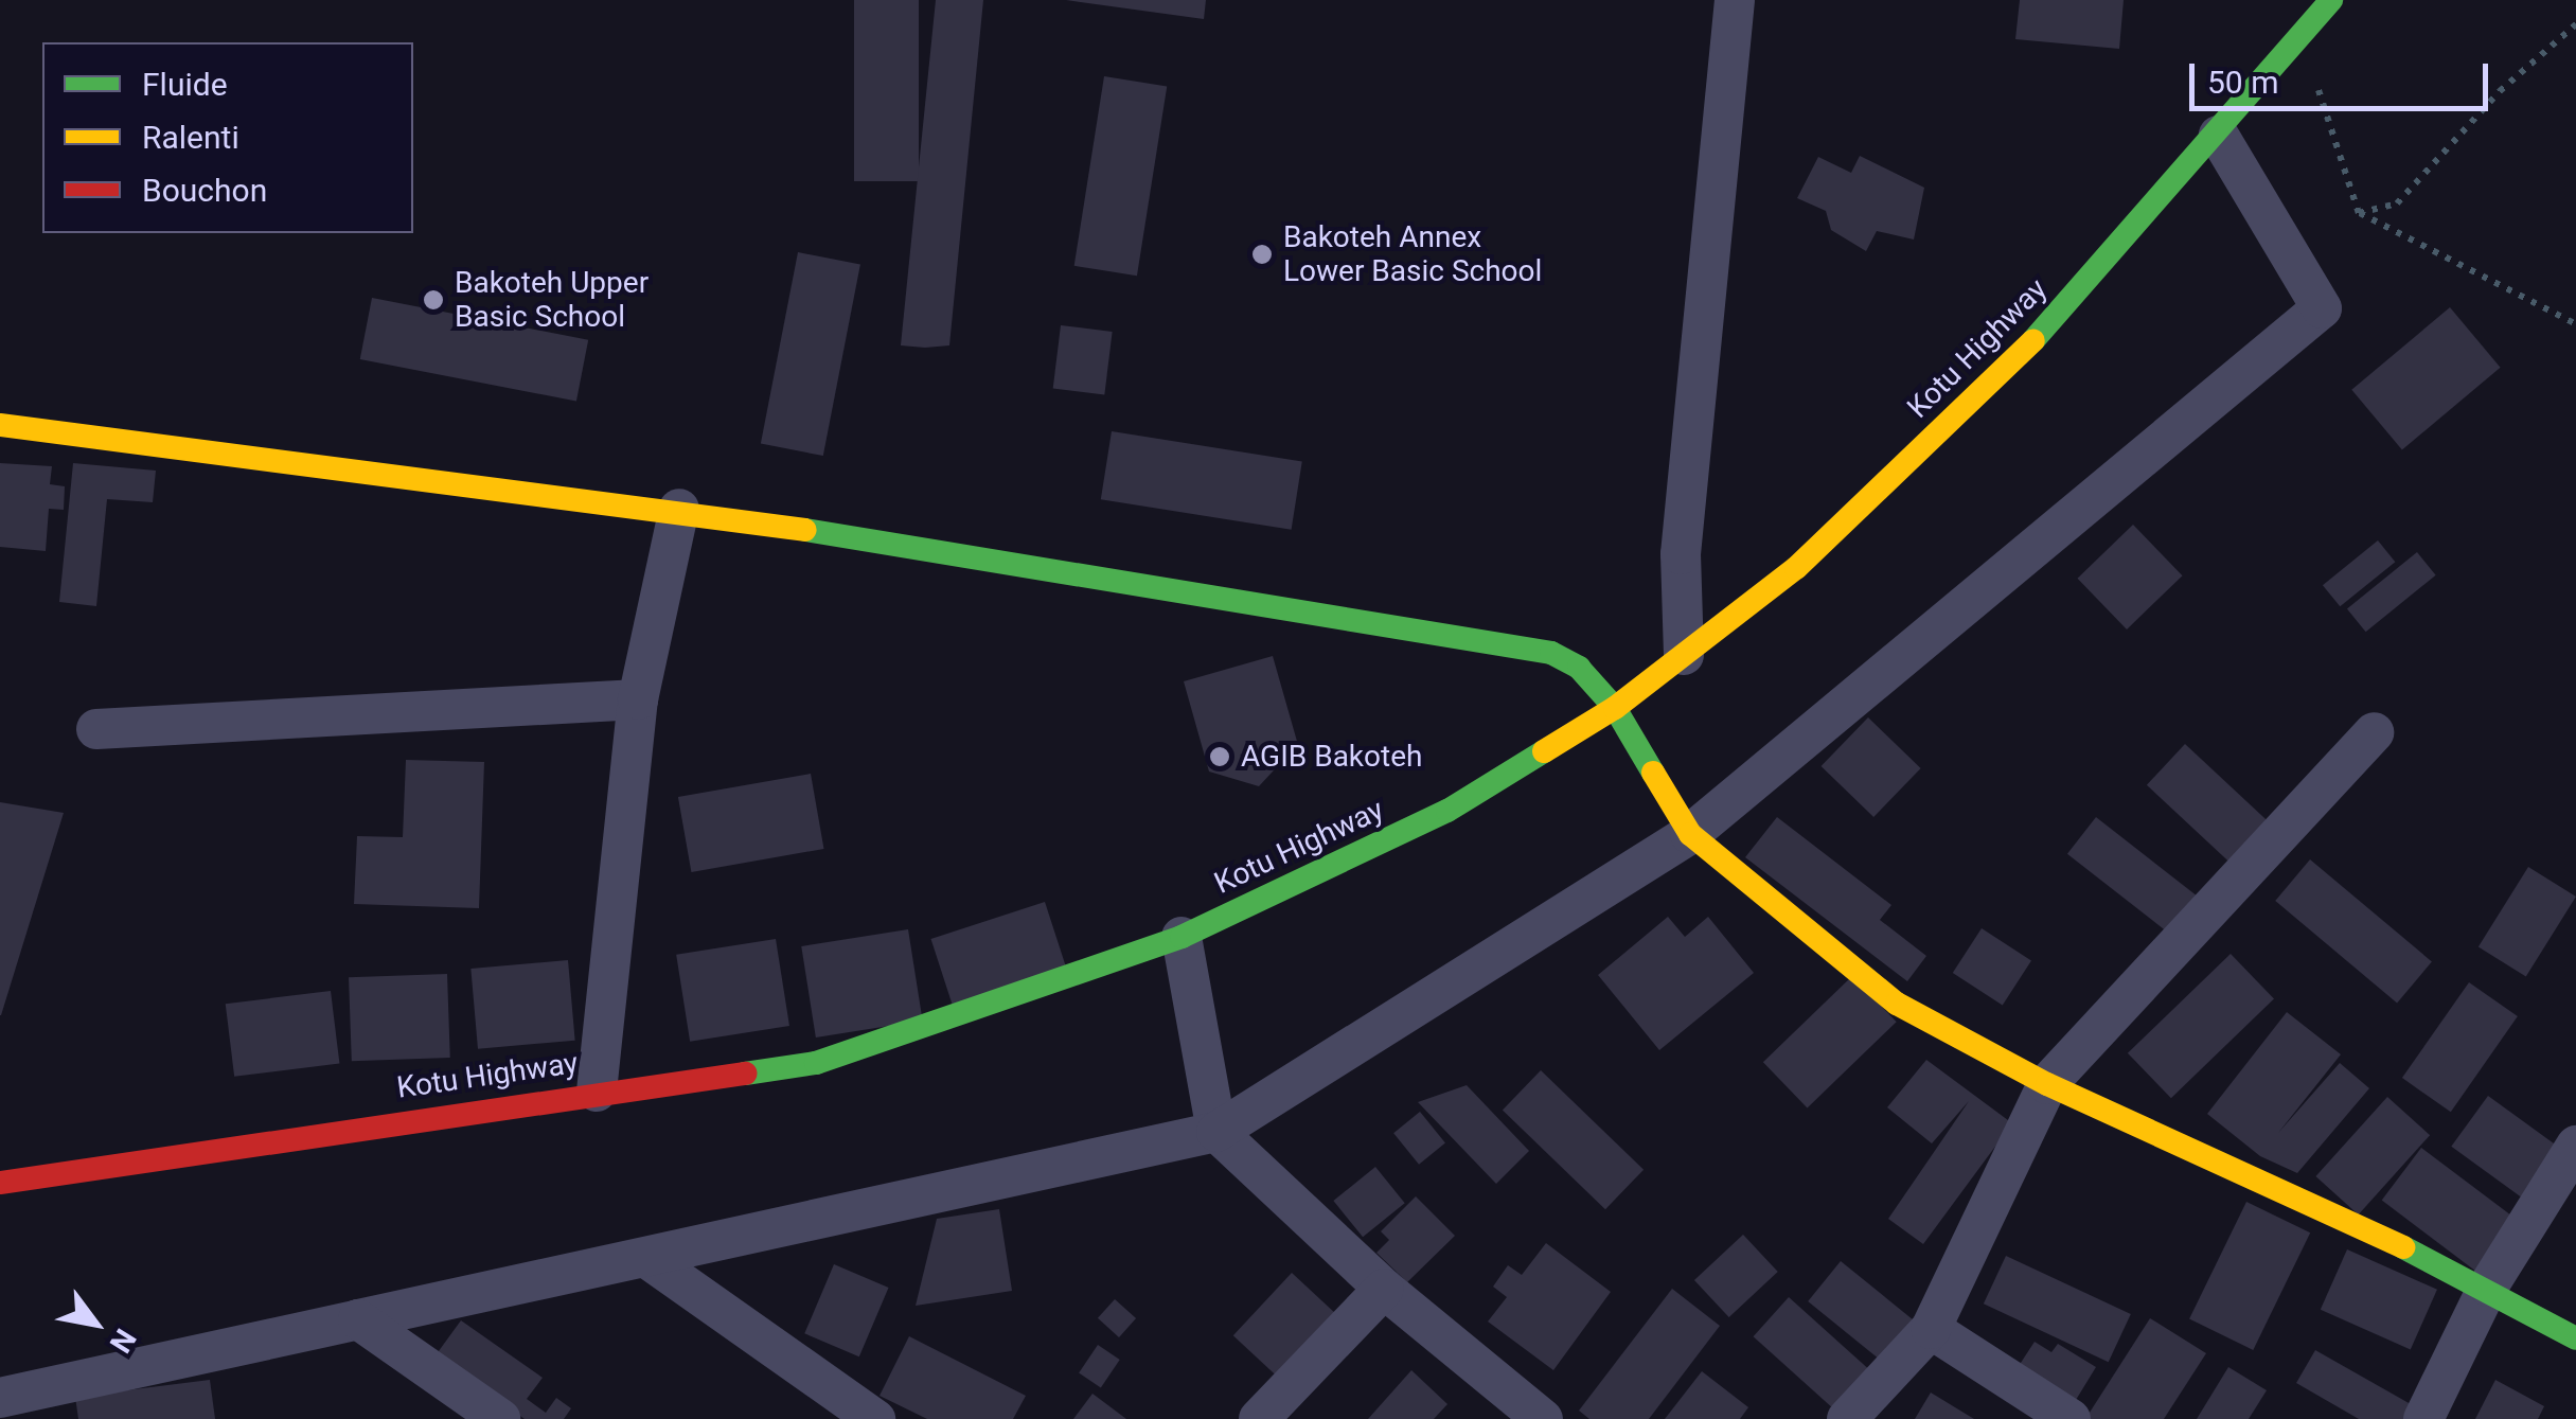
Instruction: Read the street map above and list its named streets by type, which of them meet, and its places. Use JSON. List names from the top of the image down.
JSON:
{
  "streets": {
    "street": ["Kotu Highway"]
  },
  "places": ["Bakoteh Annex Lower Basic School", "Bakoteh Upper Basic School", "AGIB Bakoteh"],
  "legend": ["Fluide", "Ralenti", "Bouchon"],
  "scale_bar": "50 m",
  "north": "bottom right"
}
